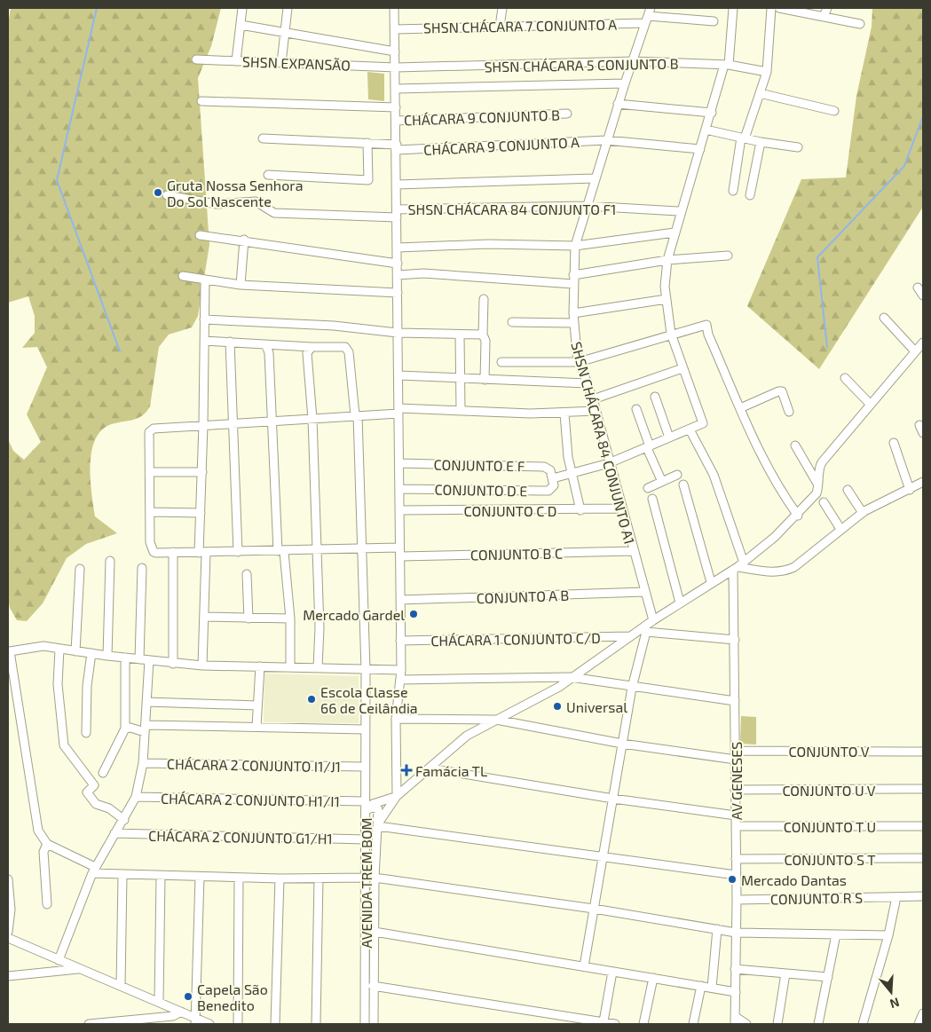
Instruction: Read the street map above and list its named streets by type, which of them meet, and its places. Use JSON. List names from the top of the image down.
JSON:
{
  "streets": {
    "street": [
      "SHSN CHÁCARA 7 CONJUNTO A",
      "SHSN EXPANSÃO",
      "SHSN CHÁCARA 5 CONJUNTO B",
      "CHÁCARA 9 CONJUNTO B",
      "CHÁCARA 9 CONJUNTO A",
      "SHSN CHÁCARA 84 CONJUNTO F1",
      "SHSN CHÁCARA 84 CONJUNTO A1",
      "CONJUNTO E F",
      "CONJUNTO D E",
      "CONJUNTO C D",
      "CONJUNTO B C",
      "CONJUNTO A B",
      "CHÁCARA 1 CONJUNTO C/D",
      "CONJUNTO V",
      "CHÁCARA 2 CONJUNTO I1/J1",
      "AV GENESES",
      "CONJUNTO U V",
      "CHÁCARA 2 CONJUNTO H1/I1",
      "CONJUNTO T U",
      "CHÁCARA 2 CONJUNTO G1/H1",
      "CONJUNTO S T",
      "AVENIDA TREM BOM",
      "CONJUNTO R S"
    ]
  },
  "crossings": [
    ["SHSN CHÁCARA 7 CONJUNTO A", "SHSN CHÁCARA 84 CONJUNTO A1"],
    ["SHSN EXPANSÃO", "SHSN CHÁCARA 5 CONJUNTO B"],
    ["SHSN CHÁCARA 5 CONJUNTO B", "SHSN CHÁCARA 84 CONJUNTO A1"],
    ["CHÁCARA 9 CONJUNTO A", "SHSN CHÁCARA 84 CONJUNTO A1"],
    ["SHSN CHÁCARA 84 CONJUNTO F1", "SHSN CHÁCARA 84 CONJUNTO A1"],
    ["SHSN CHÁCARA 84 CONJUNTO A1", "CONJUNTO C D"],
    ["SHSN CHÁCARA 84 CONJUNTO A1", "CONJUNTO B C"],
    ["SHSN CHÁCARA 84 CONJUNTO A1", "CONJUNTO A B"],
    ["CONJUNTO E F", "CONJUNTO D E"],
    ["CONJUNTO V", "AV GENESES"],
    ["AV GENESES", "CONJUNTO U V"],
    ["AV GENESES", "CONJUNTO T U"],
    ["AV GENESES", "CONJUNTO S T"],
    ["AV GENESES", "CONJUNTO R S"],
    ["CHÁCARA 2 CONJUNTO H1/I1", "AVENIDA TREM BOM"],
    ["CHÁCARA 2 CONJUNTO G1/H1", "AVENIDA TREM BOM"]
  ],
  "places": {
    "other": [
      "Gruta Nossa Senhora Do Sol Nascente",
      "Mercado Gardel",
      "Escola Classe 66 de Ceilândia",
      "Universal",
      "Mercado Dantas",
      "Capela São Benedito"
    ],
    "health": ["Famácia TL"]
  },
  "north": "bottom"
}
